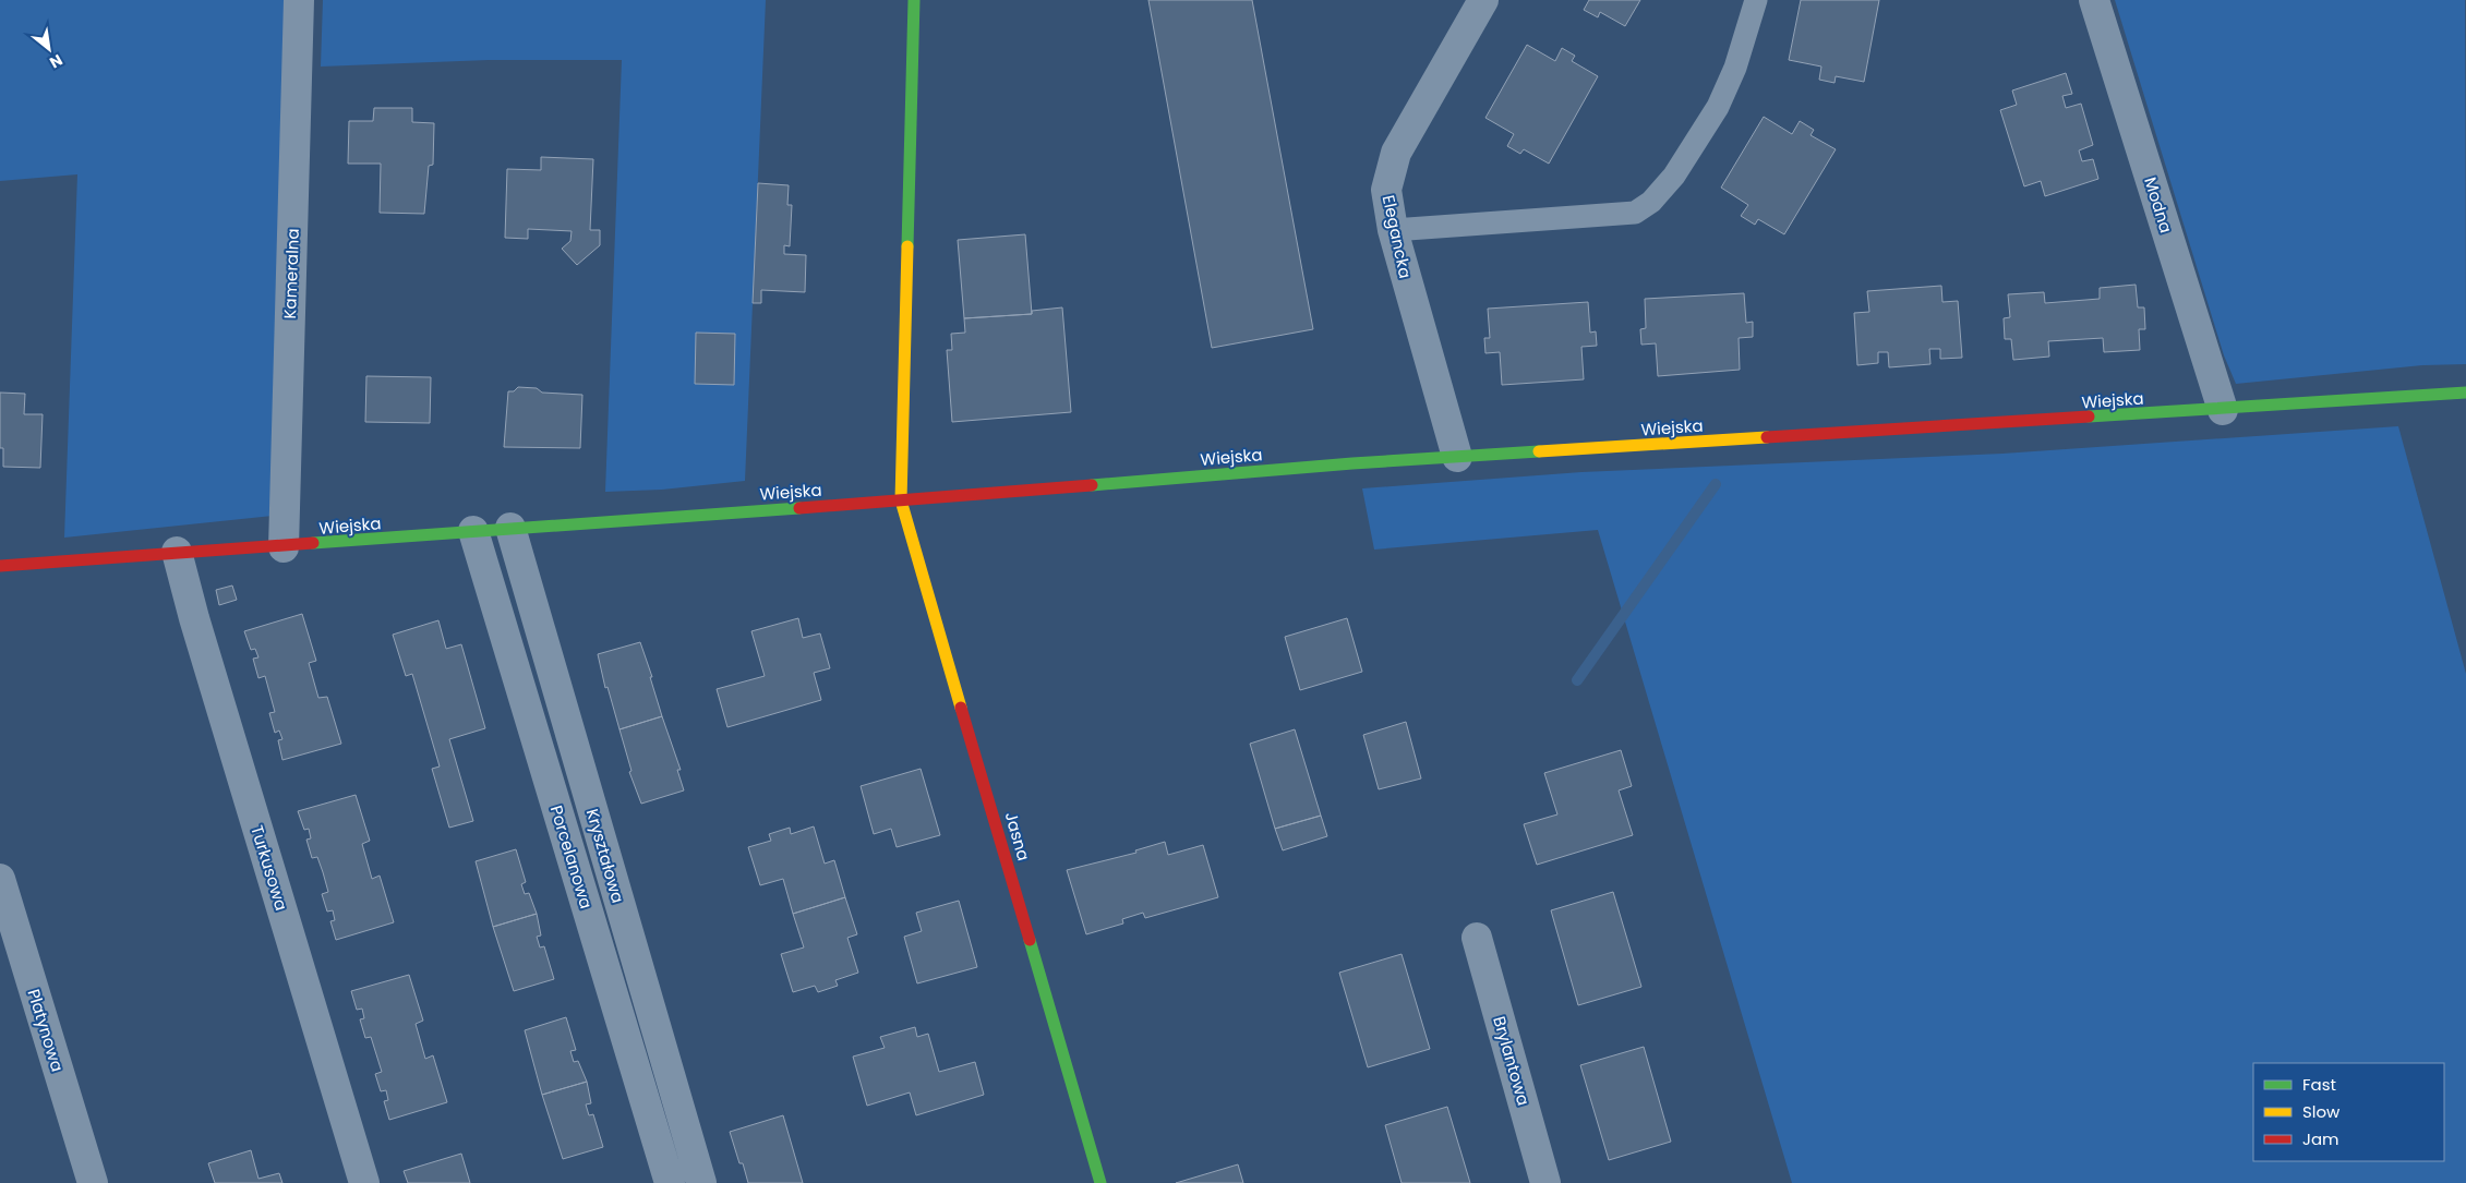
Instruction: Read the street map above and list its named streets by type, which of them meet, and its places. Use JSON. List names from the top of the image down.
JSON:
{
  "streets": {
    "street": [
      "Modna",
      "Elegancka",
      "Kameralna",
      "Wiejska",
      "Jasna",
      "Kryształowa",
      "Porcelanowa",
      "Turkusowa",
      "Platynowa",
      "Brylantowa"
    ]
  },
  "crossings": [
    ["Modna", "Wiejska"],
    ["Elegancka", "Wiejska"],
    ["Kameralna", "Wiejska"],
    ["Wiejska", "Jasna"],
    ["Wiejska", "Kryształowa"],
    ["Wiejska", "Porcelanowa"],
    ["Wiejska", "Turkusowa"]
  ],
  "legend": ["Fast", "Slow", "Jam"],
  "north": "bottom right"
}
